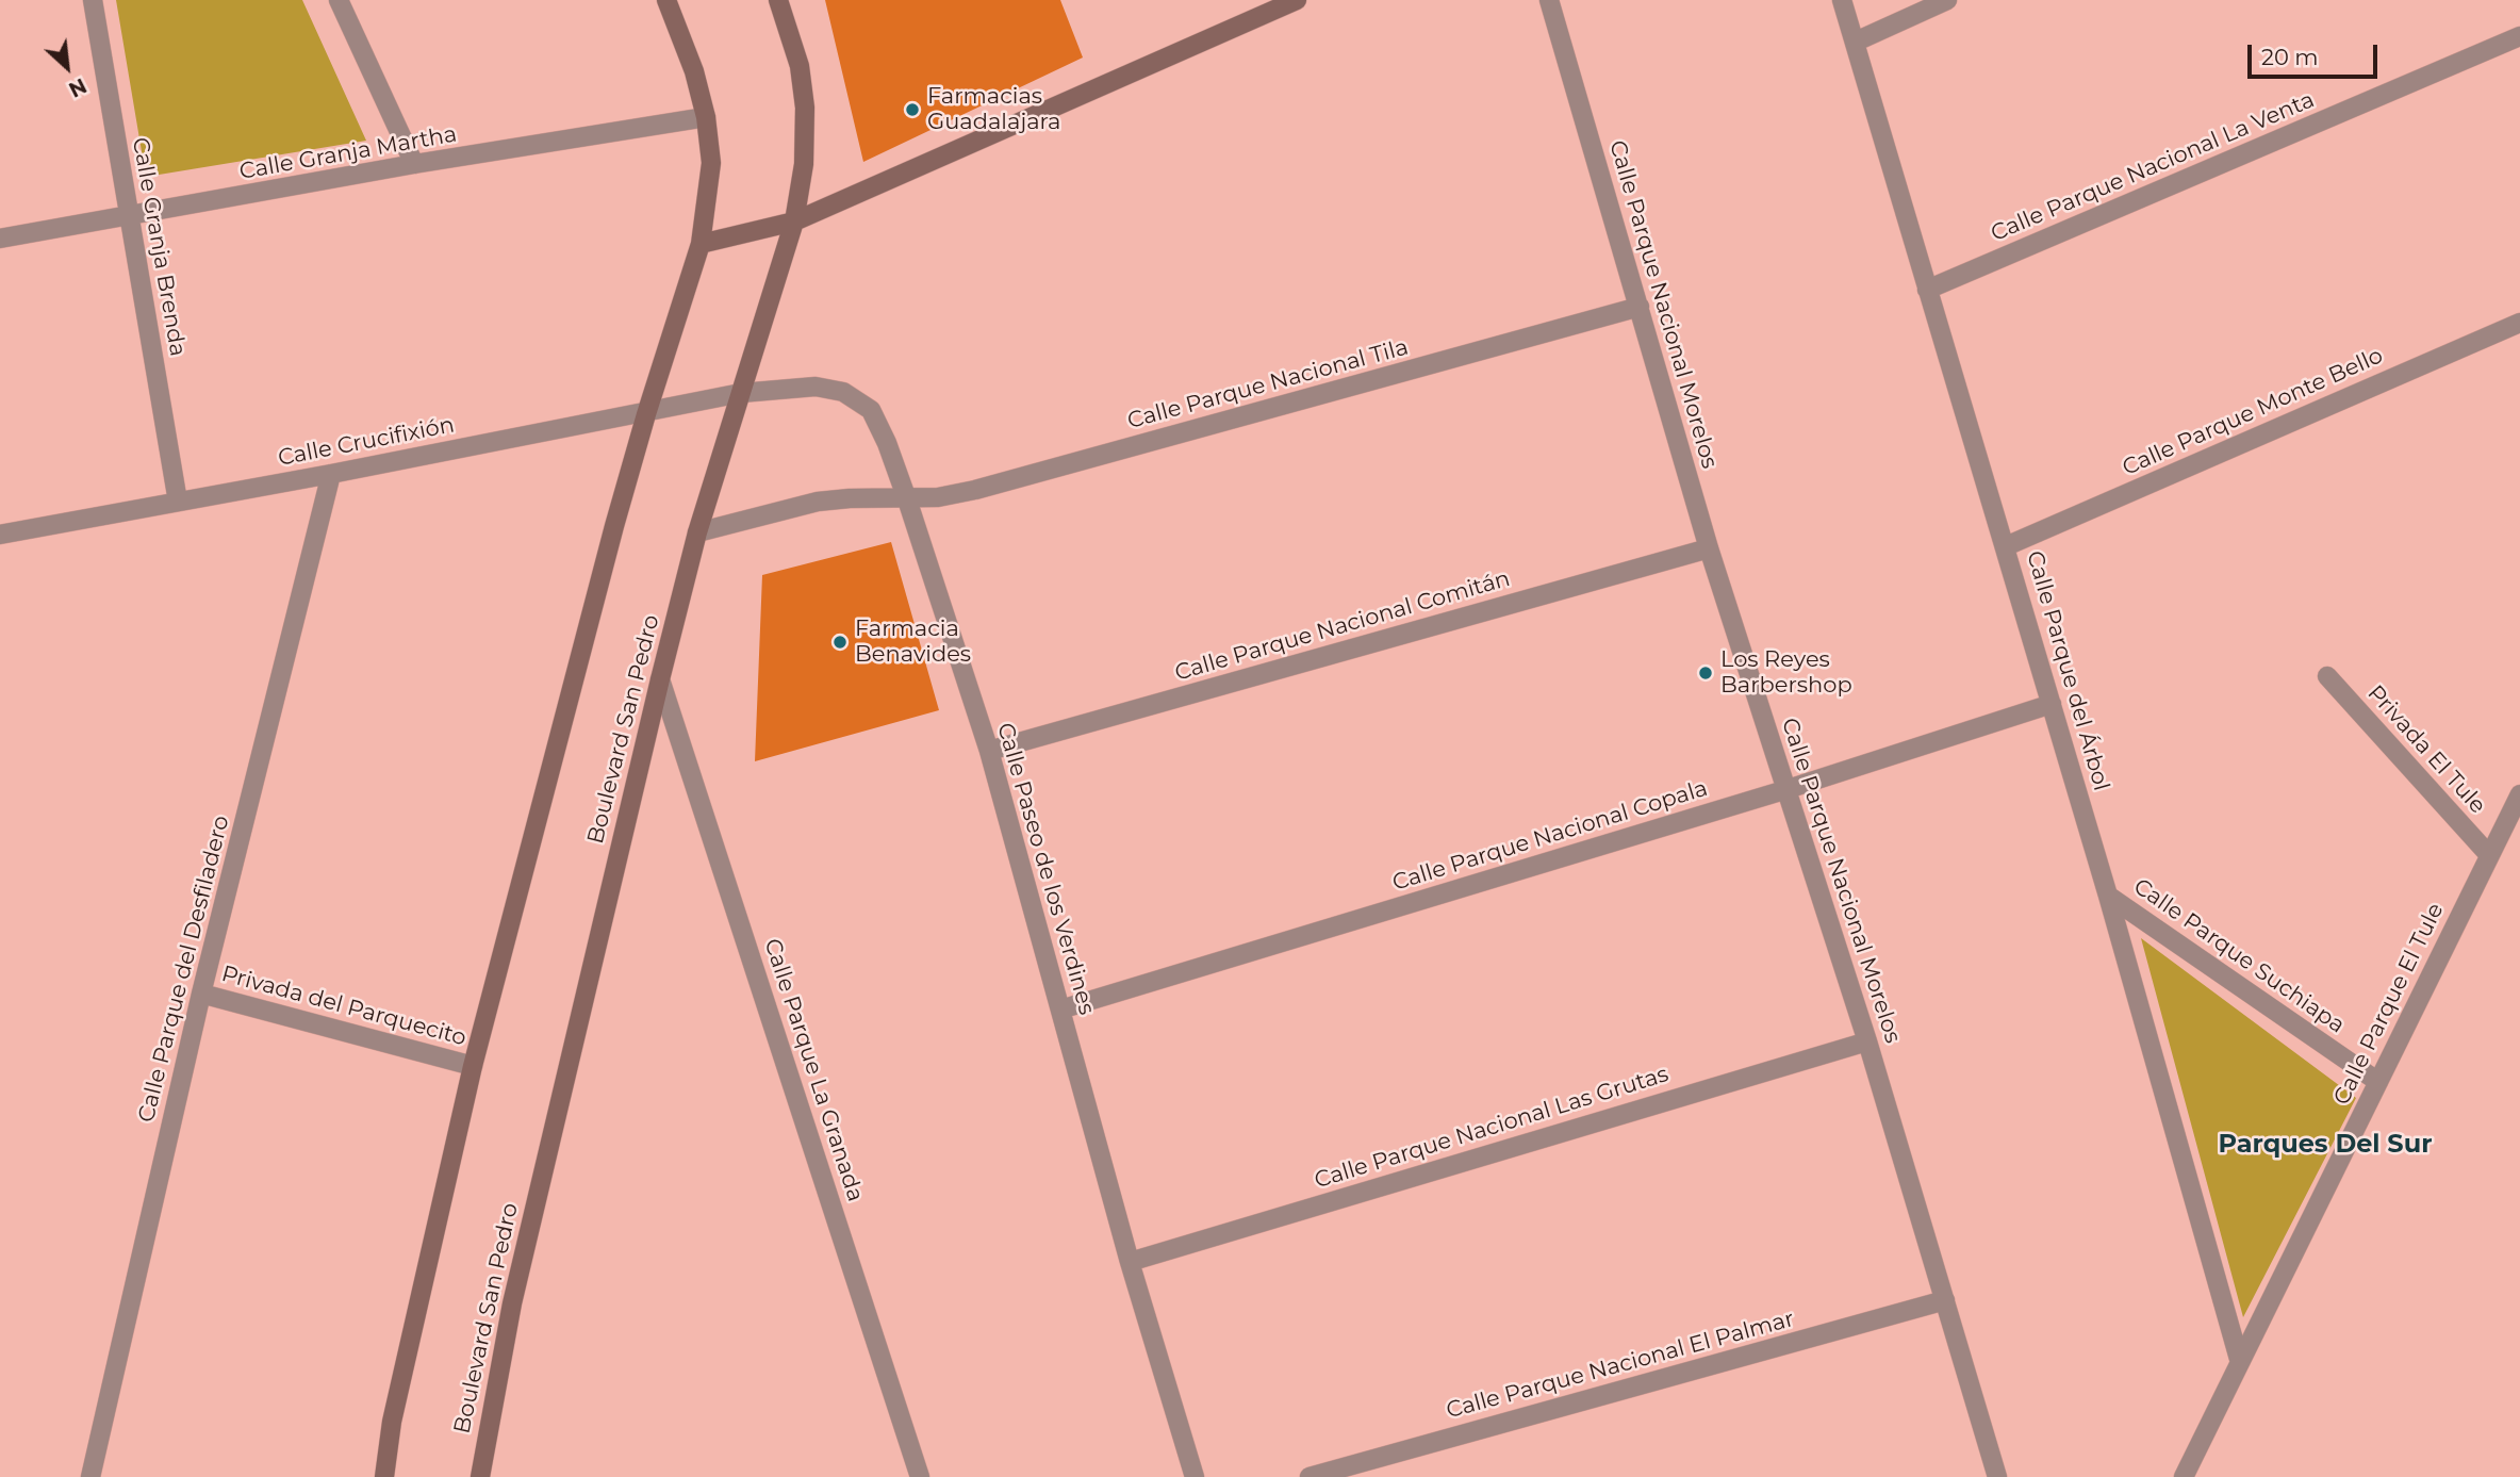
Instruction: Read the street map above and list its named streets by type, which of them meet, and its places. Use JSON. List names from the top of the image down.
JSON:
{
  "streets": {
    "street": [
      "Calle Granja Martha",
      "Calle Parque Nacional La Venta",
      "Calle Granja Brenda",
      "Calle Parque Nacional Morelos",
      "Calle Parque Nacional Tila",
      "Calle Parque Monte Bello",
      "Calle Crucifixión",
      "Calle Parque Nacional Comitán",
      "Calle Parque del Árbol",
      "Boulevard San Pedro",
      "Privada El Tule",
      "Calle Parque Nacional Copala",
      "Calle Paseo de los Verdines",
      "Calle Parque Suchiapa",
      "Calle Parque del Desfiladero",
      "Calle Parque El Tule",
      "Privada del Parquecito",
      "Calle Parque La Granada",
      "Calle Parque Nacional Las Grutas",
      "Calle Parque Nacional El Palmar"
    ]
  },
  "crossings": [
    ["Calle Granja Martha", "Calle Granja Brenda"],
    ["Calle Parque Nacional La Venta", "Calle Parque del Árbol"],
    ["Calle Granja Brenda", "Calle Crucifixión"],
    ["Calle Parque Nacional Morelos", "Calle Parque Nacional Tila"],
    ["Calle Parque Nacional Morelos", "Calle Parque Nacional Comitán"],
    ["Calle Parque Nacional Morelos", "Calle Parque Nacional Copala"],
    ["Calle Parque Nacional Morelos", "Calle Parque Nacional Las Grutas"],
    ["Calle Parque Nacional Morelos", "Calle Parque Nacional El Palmar"],
    ["Calle Parque Nacional Tila", "Boulevard San Pedro"],
    ["Calle Parque Nacional Tila", "Calle Paseo de los Verdines"],
    ["Calle Parque Monte Bello", "Calle Parque del Árbol"],
    ["Calle Crucifixión", "Boulevard San Pedro"],
    ["Calle Crucifixión", "Calle Paseo de los Verdines"],
    ["Calle Crucifixión", "Calle Parque del Desfiladero"],
    ["Calle Parque Nacional Comitán", "Calle Paseo de los Verdines"],
    ["Calle Parque del Árbol", "Calle Parque Nacional Copala"],
    ["Calle Parque del Árbol", "Calle Parque Suchiapa"],
    ["Calle Parque del Árbol", "Calle Parque El Tule"],
    ["Boulevard San Pedro", "Calle Paseo de los Verdines"],
    ["Boulevard San Pedro", "Calle Parque La Granada"],
    ["Privada El Tule", "Calle Parque El Tule"],
    ["Calle Parque Nacional Copala", "Calle Paseo de los Verdines"],
    ["Calle Paseo de los Verdines", "Calle Parque Nacional Las Grutas"],
    ["Calle Parque Suchiapa", "Calle Parque El Tule"],
    ["Calle Parque del Desfiladero", "Privada del Parquecito"]
  ],
  "districts": ["Parques Del Sur"],
  "places": ["Farmacias Guadalajara", "Farmacia Benavides", "Los Reyes Barbershop"],
  "scale_bar": "20 m",
  "north": "bottom right"
}
